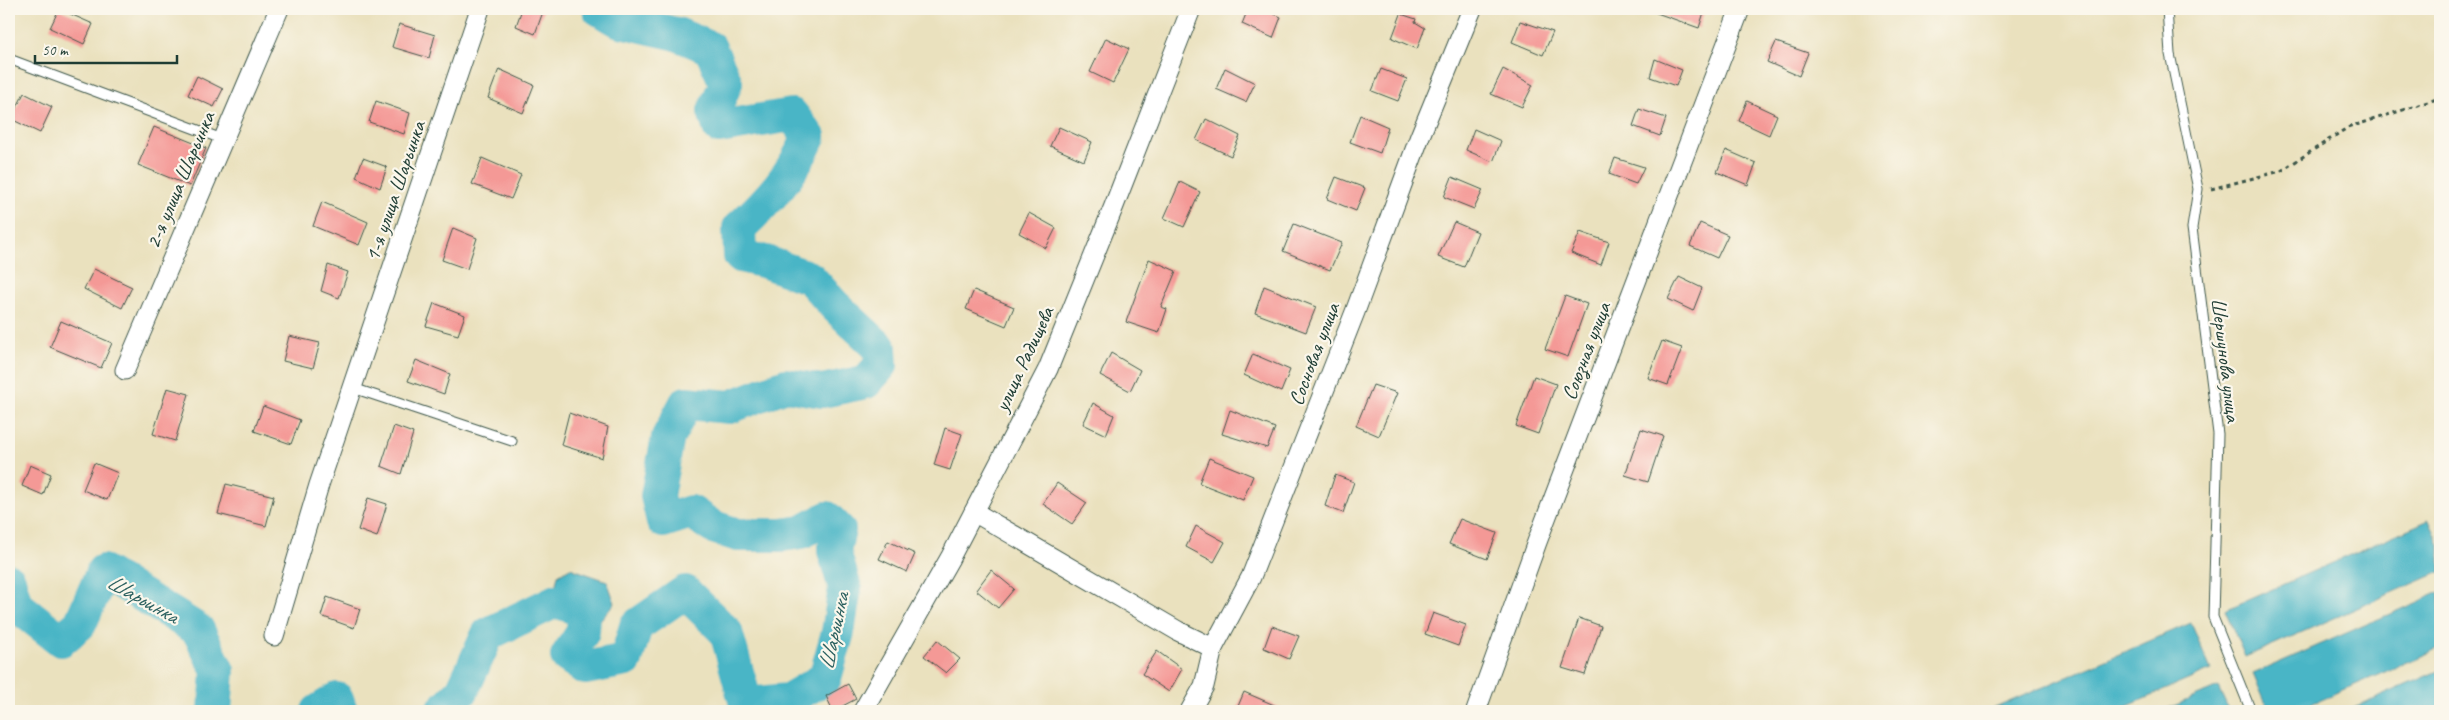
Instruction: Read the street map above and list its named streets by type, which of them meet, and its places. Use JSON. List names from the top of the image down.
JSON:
{
  "streets": {
    "street": [
      "2-я улица Шарьинка",
      "1-я улица Шарьинка",
      "Союзная улица",
      "Сосновая улица",
      "улица Радищева"
    ],
    "lane": ["Шершунова улица"]
  },
  "water": ["Шарьинка"],
  "scale_bar": "50 m"
}
